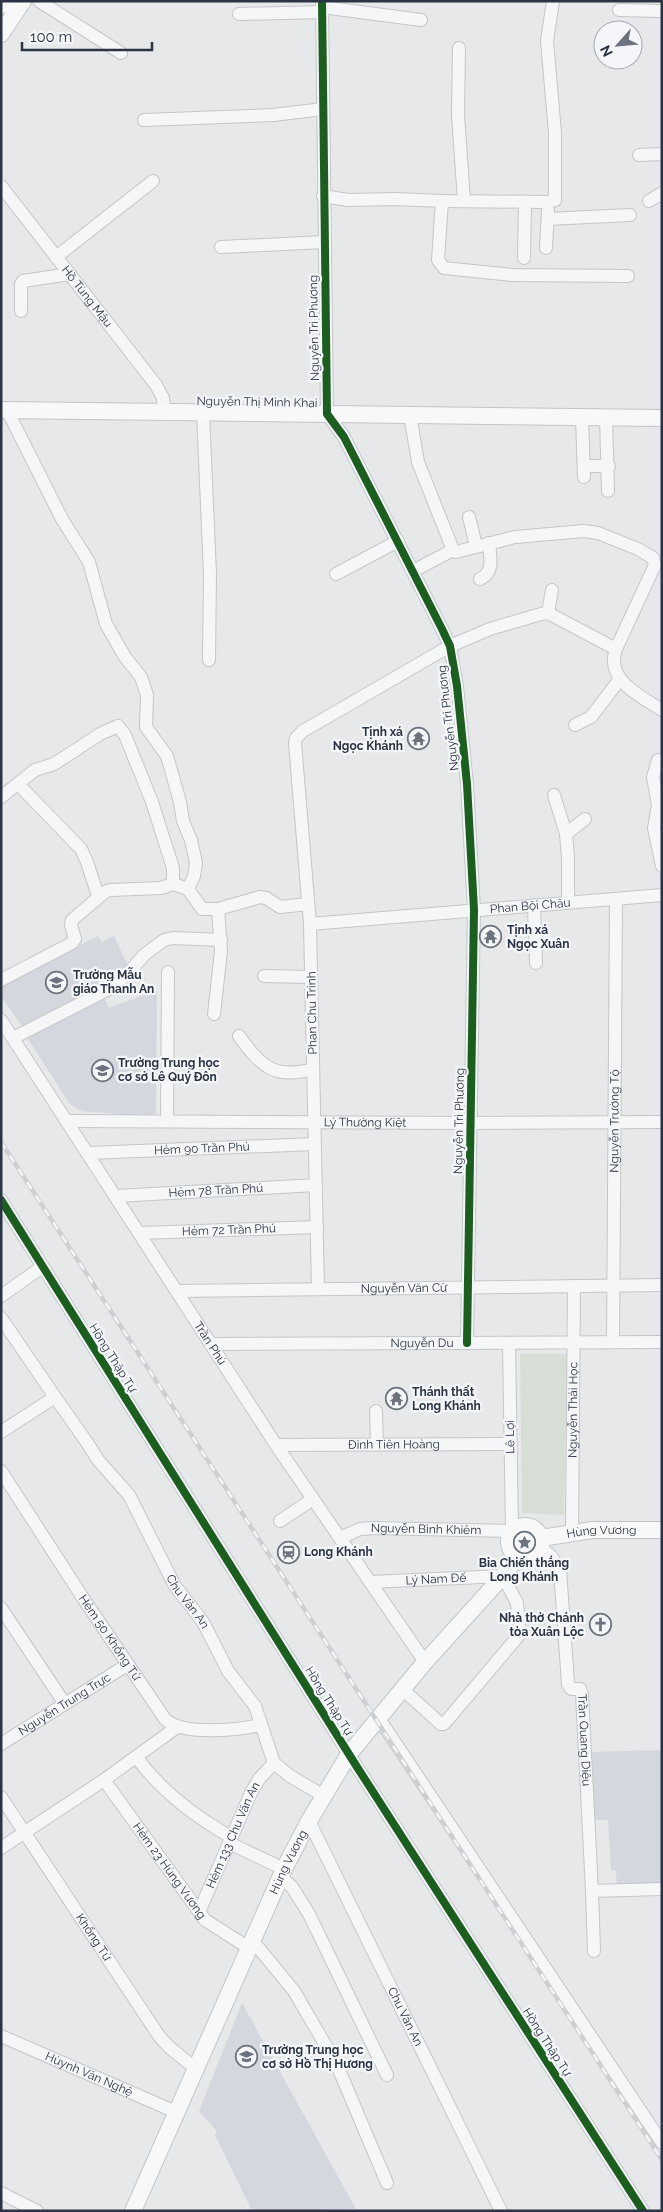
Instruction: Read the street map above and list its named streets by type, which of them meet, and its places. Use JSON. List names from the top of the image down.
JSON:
{
  "streets": {
    "main road": ["Nguyễn Thị Minh Khai", "Hùng Vương"],
    "street": [
      "Hồ Tùng Mậu",
      "Nguyễn Tri Phương",
      "Phan Bội Châu",
      "Phan Chu Trinh",
      "Nguyễn Trường Tộ",
      "Lý Thường Kiệt",
      "Hẻm 90 Trần Phú",
      "Hẻm 78 Trần Phú",
      "Hẻm 72 Trần Phú",
      "Nguyễn Văn Cừ",
      "Trần Phú",
      "Nguyễn Du",
      "Hồng Thập Tự",
      "Nguyễn Thái Học",
      "Lê Lợi",
      "Đinh Tiên Hoàng",
      "Nguyễn Bỉnh Khiêm",
      "Lý Nam Đế",
      "Chu Văn An",
      "Hẻm 50 Khổng Tử",
      "Nguyễn Trung Trực",
      "Trần Quang Diệu",
      "Hẻm 133 Chu Văn An",
      "Hẻm 23 Hùng Vương",
      "Khổng Tử",
      "Hùynh Văn Nghệ"
    ]
  },
  "crossings": [
    ["Hồ Tùng Mậu", "Nguyễn Thị Minh Khai"],
    ["Nguyễn Tri Phương", "Nguyễn Thị Minh Khai"],
    ["Nguyễn Tri Phương", "Phan Bội Châu"],
    ["Nguyễn Tri Phương", "Phan Chu Trinh"],
    ["Nguyễn Tri Phương", "Lý Thường Kiệt"],
    ["Nguyễn Tri Phương", "Nguyễn Văn Cừ"],
    ["Nguyễn Tri Phương", "Nguyễn Du"],
    ["Phan Bội Châu", "Phan Chu Trinh"],
    ["Phan Bội Châu", "Nguyễn Trường Tộ"],
    ["Phan Chu Trinh", "Lý Thường Kiệt"],
    ["Phan Chu Trinh", "Hẻm 90 Trần Phú"],
    ["Phan Chu Trinh", "Hẻm 78 Trần Phú"],
    ["Phan Chu Trinh", "Hẻm 72 Trần Phú"],
    ["Phan Chu Trinh", "Nguyễn Văn Cừ"],
    ["Nguyễn Trường Tộ", "Lý Thường Kiệt"],
    ["Nguyễn Trường Tộ", "Nguyễn Văn Cừ"],
    ["Nguyễn Trường Tộ", "Nguyễn Du"],
    ["Lý Thường Kiệt", "Trần Phú"],
    ["Hẻm 90 Trần Phú", "Trần Phú"],
    ["Hẻm 78 Trần Phú", "Trần Phú"],
    ["Hẻm 72 Trần Phú", "Trần Phú"],
    ["Nguyễn Văn Cừ", "Trần Phú"],
    ["Nguyễn Văn Cừ", "Nguyễn Thái Học"],
    ["Trần Phú", "Nguyễn Du"],
    ["Trần Phú", "Đinh Tiên Hoàng"],
    ["Trần Phú", "Nguyễn Bỉnh Khiêm"],
    ["Trần Phú", "Hùng Vương"],
    ["Trần Phú", "Lý Nam Đế"],
    ["Nguyễn Du", "Nguyễn Thái Học"],
    ["Nguyễn Du", "Lê Lợi"],
    ["Hồng Thập Tự", "Hùng Vương"],
    ["Nguyễn Thái Học", "Hùng Vương"],
    ["Lê Lợi", "Đinh Tiên Hoàng"],
    ["Lê Lợi", "Nguyễn Bỉnh Khiêm"],
    ["Lê Lợi", "Hùng Vương"],
    ["Lê Lợi", "Trần Quang Diệu"],
    ["Nguyễn Bỉnh Khiêm", "Hùng Vương"],
    ["Nguyễn Bỉnh Khiêm", "Trần Quang Diệu"],
    ["Hùng Vương", "Lý Nam Đế"],
    ["Hùng Vương", "Chu Văn An"],
    ["Hùng Vương", "Trần Quang Diệu"],
    ["Hùng Vương", "Hẻm 23 Hùng Vương"],
    ["Hùng Vương", "Khổng Tử"],
    ["Hùng Vương", "Hùynh Văn Nghệ"],
    ["Chu Văn An", "Hẻm 133 Chu Văn An"],
    ["Hẻm 50 Khổng Tử", "Nguyễn Trung Trực"],
    ["Hẻm 133 Chu Văn An", "Hẻm 23 Hùng Vương"]
  ],
  "places": {
    "temple": ["Tịnh xá Ngọc Khánh", "Tịnh xá Ngọc Xuân", "Thánh thất Long Khánh"],
    "school or university": ["Trường Mẫu giáo Thanh An", "Trường Trung học cơ sở Lê Quý Đôn", "Trường Trung học cơ sở Hồ Thị Hương"],
    "place": ["Bia Chiến thắng Long Khánh"],
    "station": ["Long Khánh"],
    "church": ["Nhà thờ Chánh tòa Xuân Lộc"]
  },
  "scale_bar": "100 m",
  "north": "bottom left"
}
